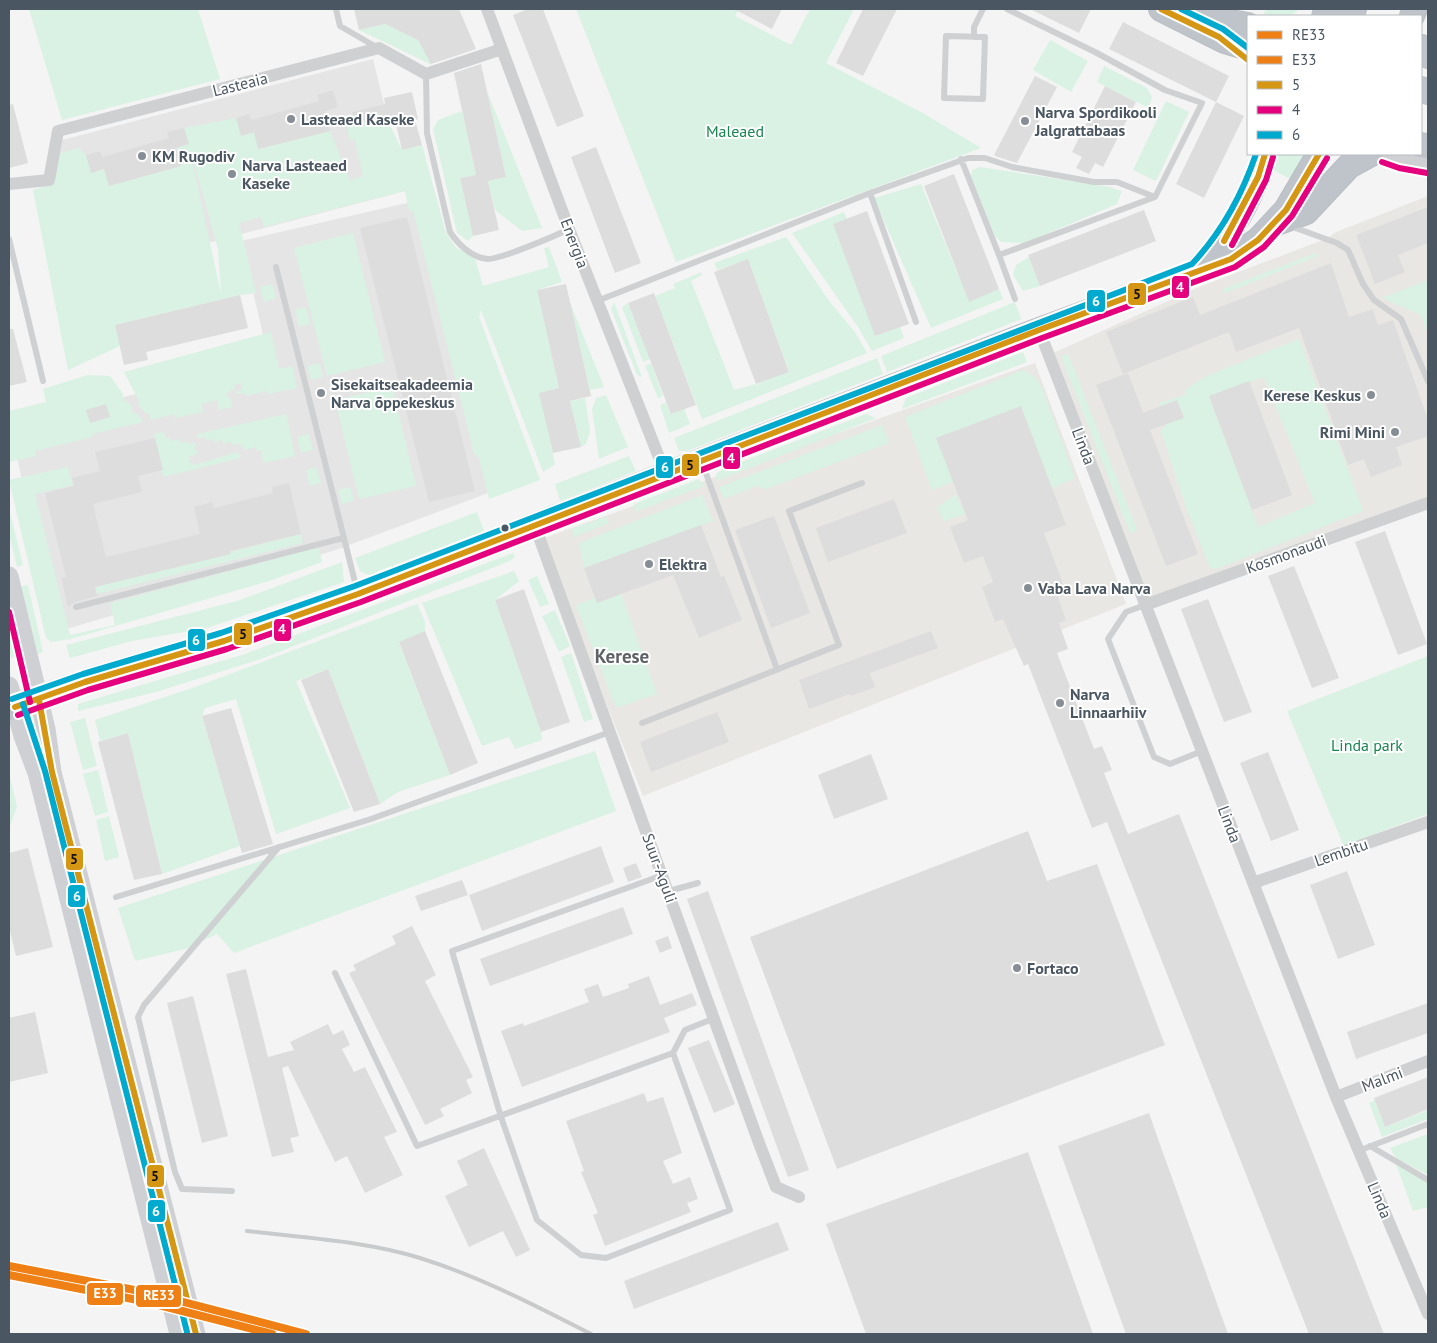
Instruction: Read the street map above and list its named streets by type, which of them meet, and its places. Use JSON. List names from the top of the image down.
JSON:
{
  "streets": {
    "street": [
      "Lasteaia",
      "Energia",
      "Linda",
      "Kosmonaudi",
      "Lembitu",
      "Suur-Aguli",
      "Malmi"
    ]
  },
  "crossings": [
    ["Linda", "Kosmonaudi"],
    ["Linda", "Lembitu"],
    ["Linda", "Malmi"]
  ],
  "districts": ["Kerese"],
  "parks": ["Maleaed", "Linda park"],
  "places": [
    "Lasteaed Kaseke",
    "Narva Spordikooli Jalgrattabaas",
    "KM Rugodiv",
    "Narva Lasteaed Kaseke",
    "Sisekaitseakadeemia Narva õppekeskus",
    "Kerese Keskus",
    "Rimi Mini",
    "Elektra",
    "Vaba Lava Narva",
    "Narva Linnaarhiiv",
    "Fortaco"
  ],
  "lines": [
    "transit line 5",
    "transit line 6",
    "transit line 4",
    "transit line RE33",
    "transit line E33"
  ],
  "legend": [
    "RE33",
    "E33",
    "5",
    "4",
    "6"
  ]
}
